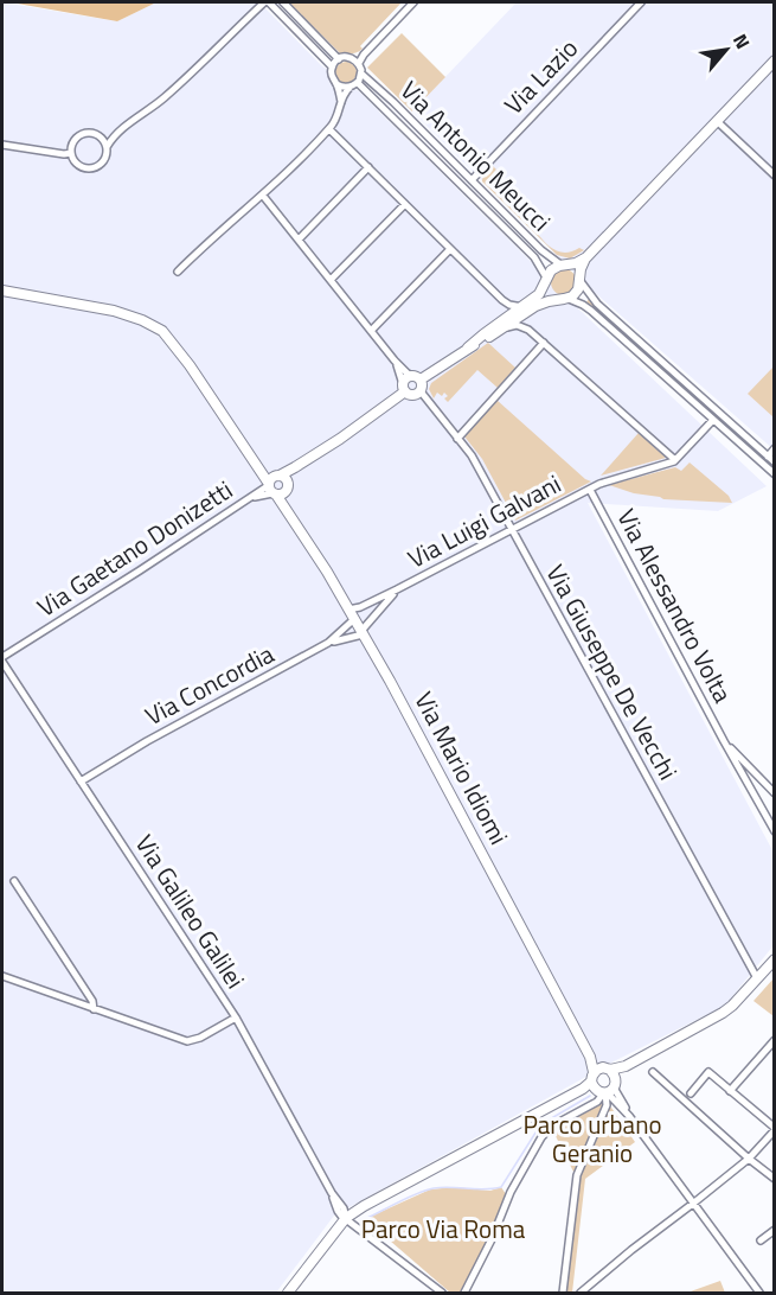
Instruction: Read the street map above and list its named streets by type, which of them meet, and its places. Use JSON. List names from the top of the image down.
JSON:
{
  "streets": {
    "street": [
      "Via Lazio",
      "Via Antonio Meucci",
      "Via Luigi Galvani",
      "Via Gaetano Donizetti",
      "Via Alessandro Volta",
      "Via Giuseppe De Vecchi",
      "Via Concordia",
      "Via Mario Idiomi",
      "Via Galileo Galilei"
    ]
  },
  "crossings": [
    ["Via Lazio", "Via Antonio Meucci"],
    ["Via Luigi Galvani", "Via Alessandro Volta"],
    ["Via Luigi Galvani", "Via Giuseppe De Vecchi"],
    ["Via Luigi Galvani", "Via Concordia"],
    ["Via Luigi Galvani", "Via Mario Idiomi"],
    ["Via Gaetano Donizetti", "Via Mario Idiomi"],
    ["Via Gaetano Donizetti", "Via Galileo Galilei"],
    ["Via Concordia", "Via Mario Idiomi"],
    ["Via Concordia", "Via Galileo Galilei"]
  ],
  "parks": ["Parco urbano Geranio", "Parco Via Roma"],
  "north": "top right"
}
